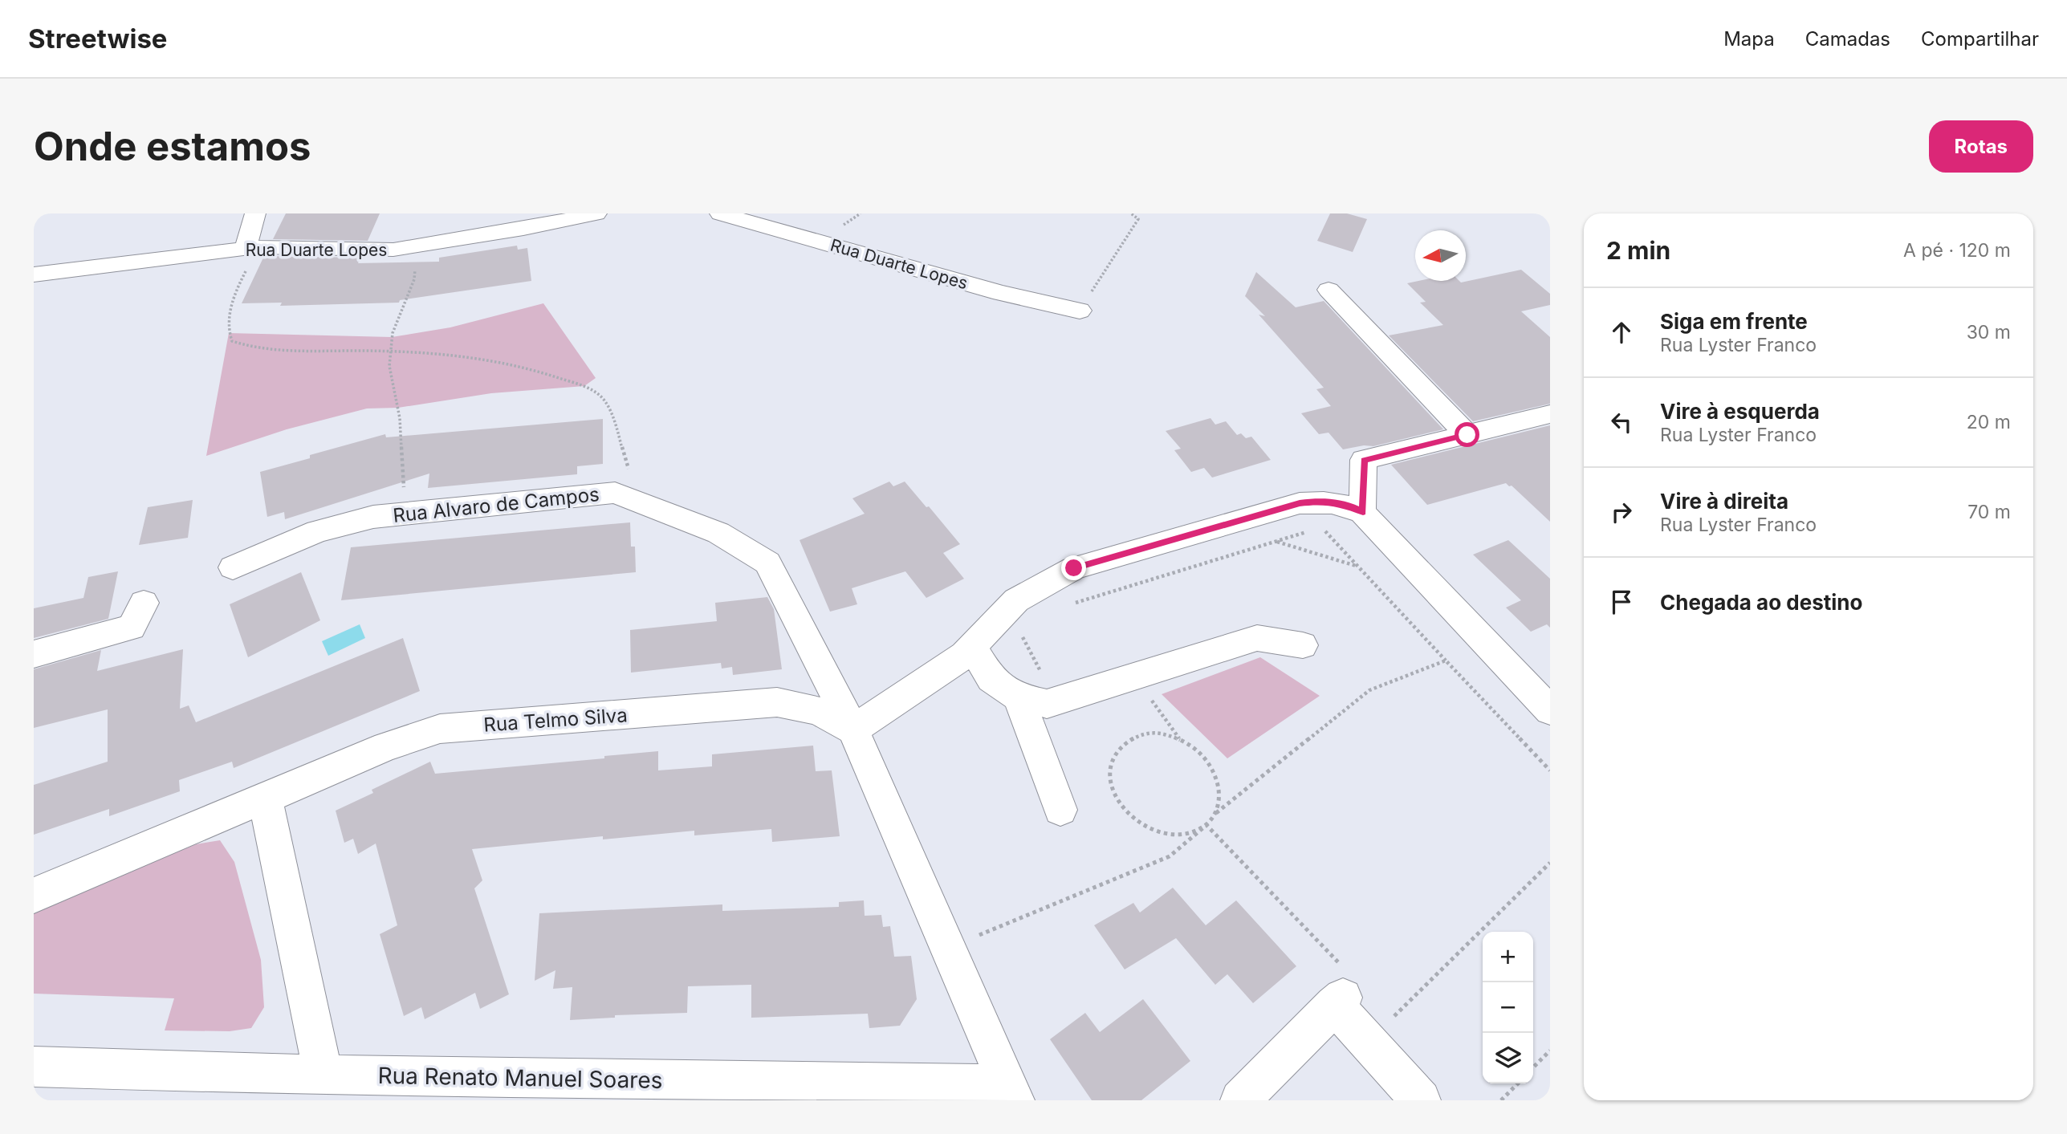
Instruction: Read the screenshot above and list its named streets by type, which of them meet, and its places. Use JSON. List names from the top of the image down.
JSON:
{
  "streets": {
    "street": [
      "Rua Duarte Lopes",
      "Rua Alvaro de Campos",
      "Rua Telmo Silva",
      "Rua Renato Manuel Soares"
    ]
  },
  "crossings": [
    ["Rua Alvaro de Campos", "Rua Telmo Silva"],
    ["Rua Alvaro de Campos", "Rua Renato Manuel Soares"]
  ],
  "north": "left",
  "page": {
    "header": "Streetwise",
    "nav": ["Mapa", "Camadas", "Compartilhar"],
    "buttons": "Rotas",
    "title": "Onde estamos",
    "heading": ["2 min", "A pé · 120 m"],
    "list": [
      ["Siga em frente", "Rua Lyster Franco", "30 m"],
      ["Vire à esquerda", "Rua Lyster Franco", "20 m"],
      ["Vire à direita", "Rua Lyster Franco", "70 m"],
      "Chegada ao destino"
    ],
    "map_buttons": ["+", "−"]
  }
}
